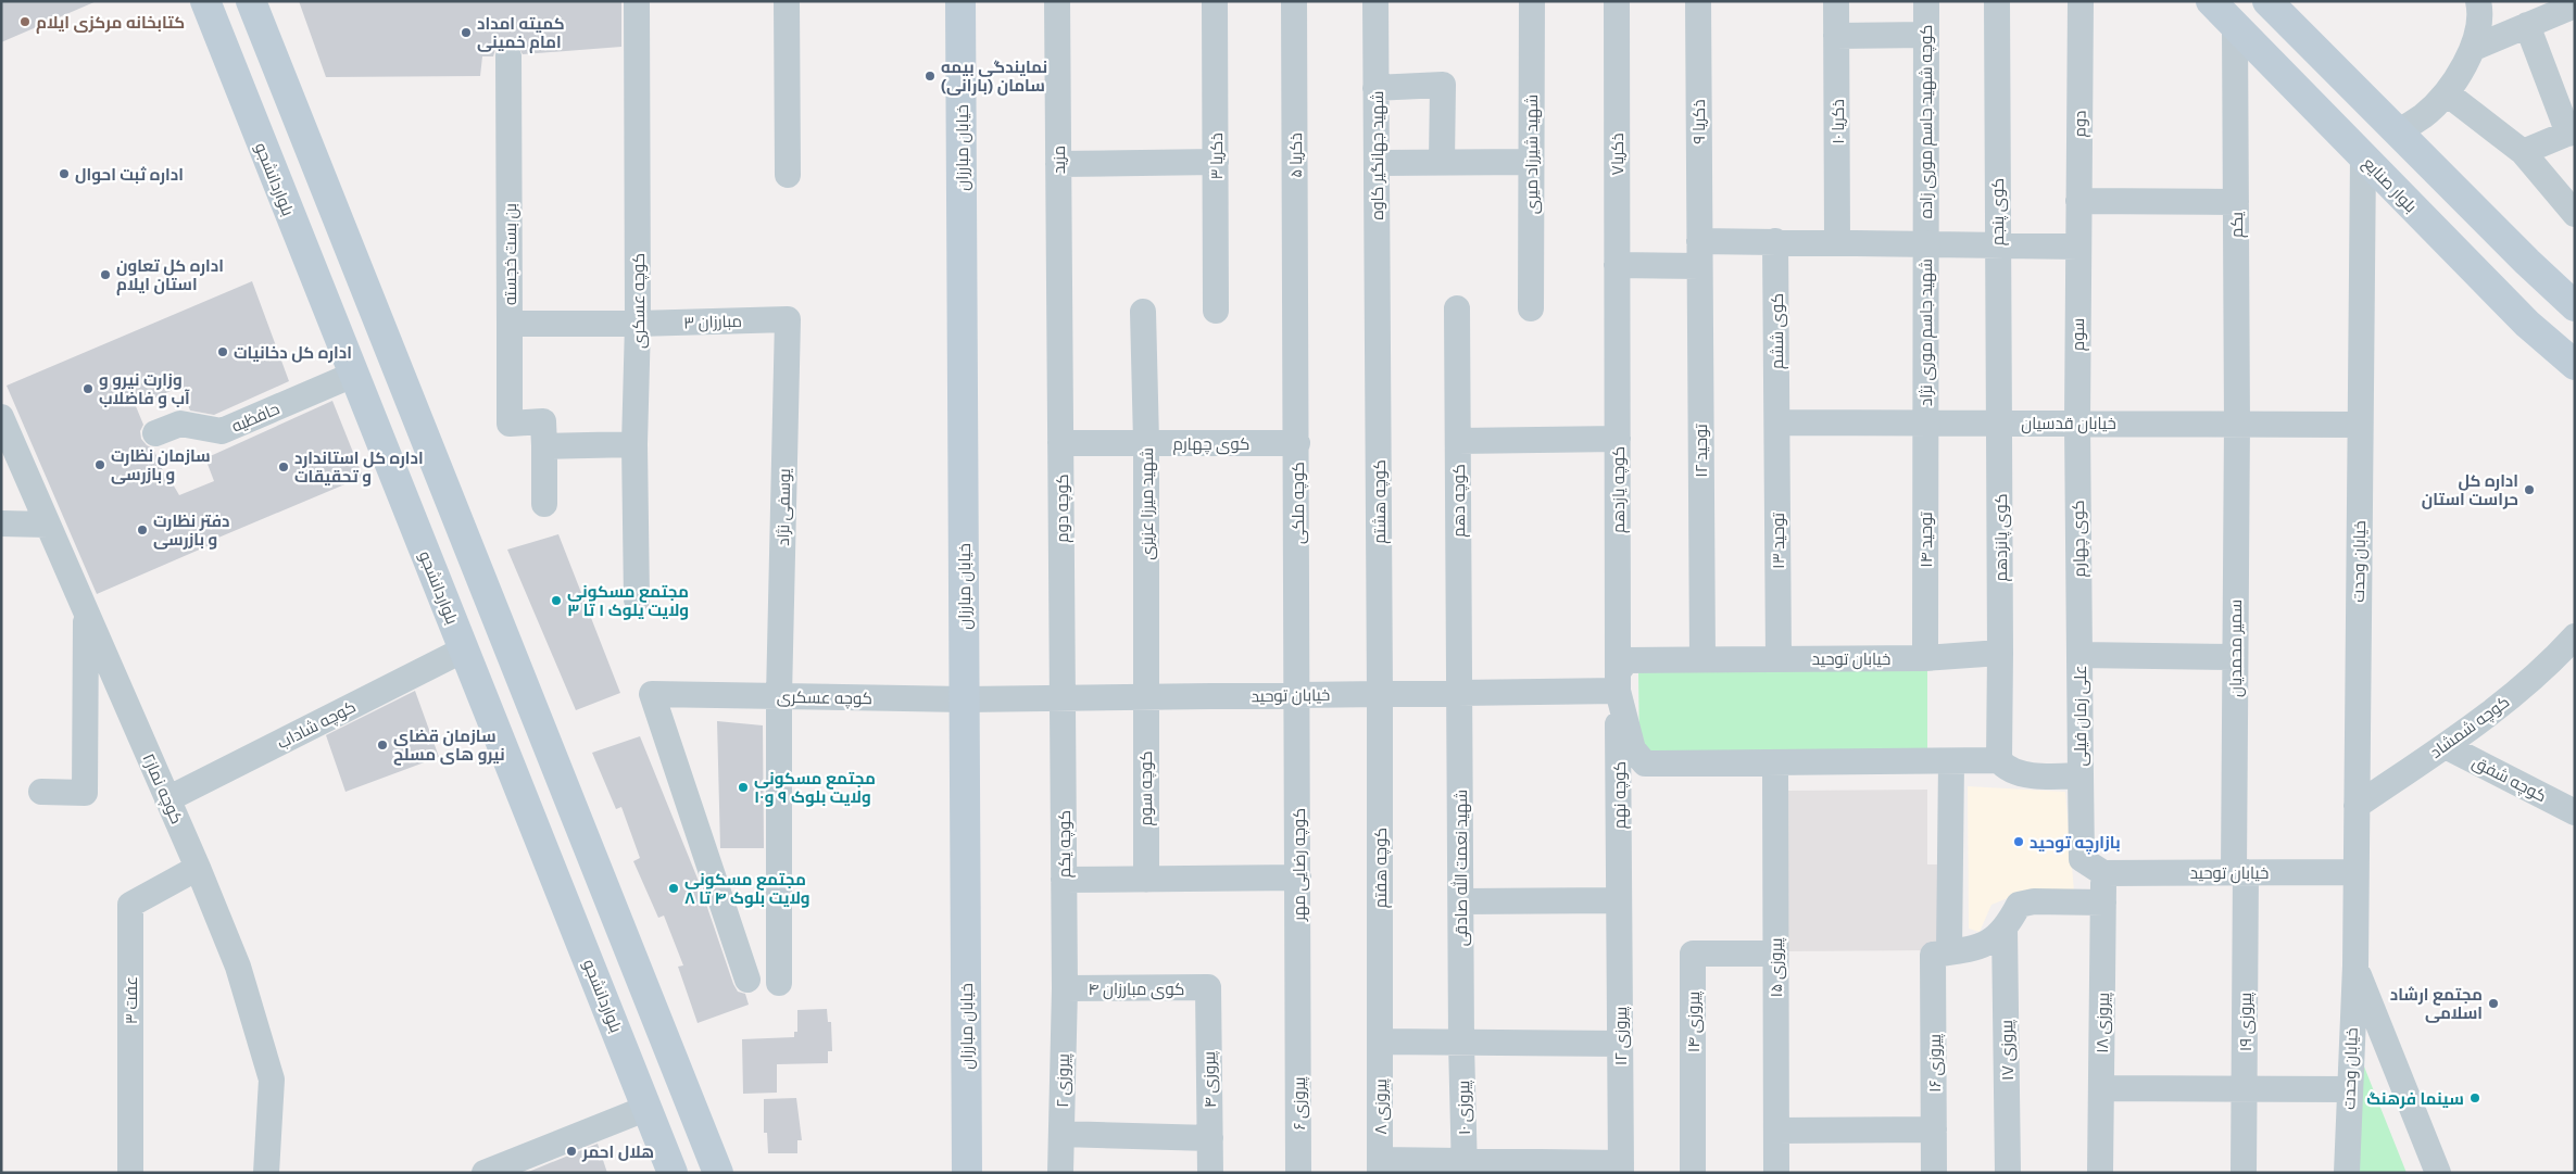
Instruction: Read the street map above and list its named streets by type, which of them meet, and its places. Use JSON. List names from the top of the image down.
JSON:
{
  "streets": {
    "main road": ["خیابان مبارزان", "بلواردانشجو", "بلوار صنایع"],
    "street": [
      "ذکریا ۹",
      "ذکریا ۱۰",
      "کوچه شهید جاسم موری زاده",
      "دوم",
      "شهید شیرزاد میری",
      "ذکریا۷",
      "ذکریا ۵",
      "شهید جهانگیر کاوه",
      "ذکریا ۳",
      "مزید",
      "کوی پنجم",
      "یکم",
      "بن بست خجسته",
      "کوچه عسکری",
      "مبارزان ۳",
      "کوی ششم",
      "شهید جاسم موری نژاد",
      "سوم",
      "حافظیه",
      "خیابان قدسیان",
      "کوی چهارم",
      "توحید ۱۲",
      "کوچه یازدهم",
      "کوچه دهم",
      "کوچه هشتم",
      "کوچه ملکی",
      "شهید میرزا عزیزی",
      "یوسفی نژاد",
      "کوچه دوم",
      "کوی پانزدهم",
      "توحید ۱۴",
      "توحید ۱۳",
      "خیابان وحدت",
      "سمیر محمدیان",
      "خیابان توحید",
      "علی زمان فیلی",
      "کوچه شاداب",
      "کوچه شمشاد",
      "کوچه شفق",
      "کوچه نماز۲",
      "کوچه سوم",
      "کوچه نهم",
      "کوچه یکم",
      "کوچه رضایی مهر",
      "کوچه هفتم",
      "شهید نعمت الله صادقی",
      "پیروزی ۱۵",
      "کوی مبارزان ۴",
      "عفت ۳",
      "پیروزی ۱۴",
      "پیروزی ۱۹",
      "پیروزی ۱۸",
      "پیروزی ۱۲",
      "پیروزی ۱۷",
      "پیروزی ۱۶",
      "پیروزی ۴",
      "پیروزی ۲",
      "پیروزی ۶",
      "پیروزی ۸",
      "پیروزی ۱۰"
    ]
  },
  "crossings": [
    ["ذکریا ۹", "توحید ۱۲"],
    ["کوچه شهید جاسم موری زاده", "شهید جاسم موری نژاد"],
    ["دوم", "سوم"],
    ["خیابان مبارزان", "کوچه عسکری"],
    ["خیابان مبارزان", "خیابان توحید"],
    ["ذکریا۷", "کوچه یازدهم"],
    ["ذکریا ۵", "کوچه ملکی"],
    ["شهید جهانگیر کاوه", "کوچه هشتم"],
    ["مزید", "کوچه دوم"],
    ["بلواردانشجو", "حافظیه"],
    ["بلواردانشجو", "کوچه شاداب"],
    ["بلوار صنایع", "یکم"],
    ["بلوار صنایع", "خیابان وحدت"],
    ["کوی پنجم", "خیابان قدسیان"],
    ["کوی پنجم", "کوی پانزدهم"],
    ["یکم", "خیابان قدسیان"],
    ["یکم", "سمیر محمدیان"],
    ["بن بست خجسته", "کوچه عسکری"],
    ["بن بست خجسته", "مبارزان ۳"],
    ["کوچه عسکری", "مبارزان ۳"],
    ["کوچه عسکری", "یوسفی نژاد"],
    ["کوچه عسکری", "خیابان توحید"],
    ["مبارزان ۳", "یوسفی نژاد"],
    ["کوی ششم", "خیابان قدسیان"],
    ["کوی ششم", "توحید ۱۳"],
    ["شهید جاسم موری نژاد", "خیابان قدسیان"],
    ["شهید جاسم موری نژاد", "توحید ۱۴"],
    ["سوم", "خیابان قدسیان"],
    ["سوم", "کوی چهارم"],
    ["خیابان قدسیان", "کوی چهارم"],
    ["خیابان قدسیان", "کوی پانزدهم"],
    ["خیابان قدسیان", "توحید ۱۴"],
    ["خیابان قدسیان", "توحید ۱۳"],
    ["خیابان قدسیان", "خیابان وحدت"],
    ["خیابان قدسیان", "سمیر محمدیان"],
    ["کوی چهارم", "کوچه ملکی"],
    ["کوی چهارم", "شهید میرزا عزیزی"],
    ["کوی چهارم", "کوچه دوم"],
    ["کوی چهارم", "علی زمان فیلی"],
    ["توحید ۱۲", "خیابان توحید"],
    ["کوچه یازدهم", "خیابان توحید"],
    ["کوچه یازدهم", "کوچه نهم"],
    ["کوچه دهم", "خیابان توحید"],
    ["کوچه دهم", "شهید نعمت الله صادقی"],
    ["کوچه هشتم", "خیابان توحید"],
    ["کوچه هشتم", "کوچه هفتم"],
    ["کوچه ملکی", "خیابان توحید"],
    ["کوچه ملکی", "کوچه رضایی مهر"],
    ["شهید میرزا عزیزی", "خیابان توحید"],
    ["شهید میرزا عزیزی", "کوچه سوم"],
    ["کوچه دوم", "خیابان توحید"],
    ["کوچه دوم", "کوچه یکم"],
    ["کوی پانزدهم", "خیابان توحید"],
    ["توحید ۱۴", "خیابان توحید"],
    ["توحید ۱۳", "خیابان توحید"],
    ["خیابان وحدت", "خیابان توحید"],
    ["خیابان وحدت", "کوچه شمشاد"],
    ["سمیر محمدیان", "خیابان توحید"],
    ["سمیر محمدیان", "پیروزی ۱۹"],
    ["خیابان توحید", "کوچه سوم"],
    ["خیابان توحید", "کوچه نهم"],
    ["خیابان توحید", "کوچه یکم"],
    ["خیابان توحید", "کوچه رضایی مهر"],
    ["خیابان توحید", "کوچه هفتم"],
    ["خیابان توحید", "شهید نعمت الله صادقی"],
    ["خیابان توحید", "پیروزی ۱۹"],
    ["خیابان توحید", "پیروزی ۱۸"],
    ["کوچه شاداب", "کوچه نماز۲"],
    ["کوچه شمشاد", "کوچه شفق"],
    ["کوچه نماز۲", "عفت ۳"],
    ["کوچه نهم", "پیروزی ۱۲"],
    ["کوچه یکم", "کوی مبارزان ۴"],
    ["کوچه یکم", "پیروزی ۲"],
    ["کوچه رضایی مهر", "پیروزی ۶"],
    ["کوچه هفتم", "پیروزی ۸"],
    ["شهید نعمت الله صادقی", "پیروزی ۱۰"],
    ["پیروزی ۱۵", "پیروزی ۱۴"],
    ["کوی مبارزان ۴", "پیروزی ۴"],
    ["کوی مبارزان ۴", "پیروزی ۲"]
  ],
  "places": [
    "کتابخانه مرکزی ایلام",
    "کمیته امداد امام خمینی",
    "نمایندگی بیمه سامان (بارانی)",
    "اداره ثبت احوال",
    "اداره کل تعاون استان ایلام",
    "اداره کل دخانیات",
    "وزارت نیرو و آب و فاضلاب",
    "سازمان نظارت و بازرسی",
    "اداره کل استاندارد و تحقیقات",
    "اداره کل حراست استان",
    "دفتر نظارت و بازرسی",
    "مجتمع مسکونی ولایت یلوک ۱ تا ۳",
    "سازمان قضای نیرو های مسلح",
    "مجتمع مسکونی ولایت بلوک ۹ و۱۰",
    "بازارچه توحید",
    "مجتمع مسکونی ولایت بلوک ۴ تا ۸",
    "مجتمع ارشاد اسلامی",
    "سینما فرهنگ",
    "هلال احمر"
  ]
}
